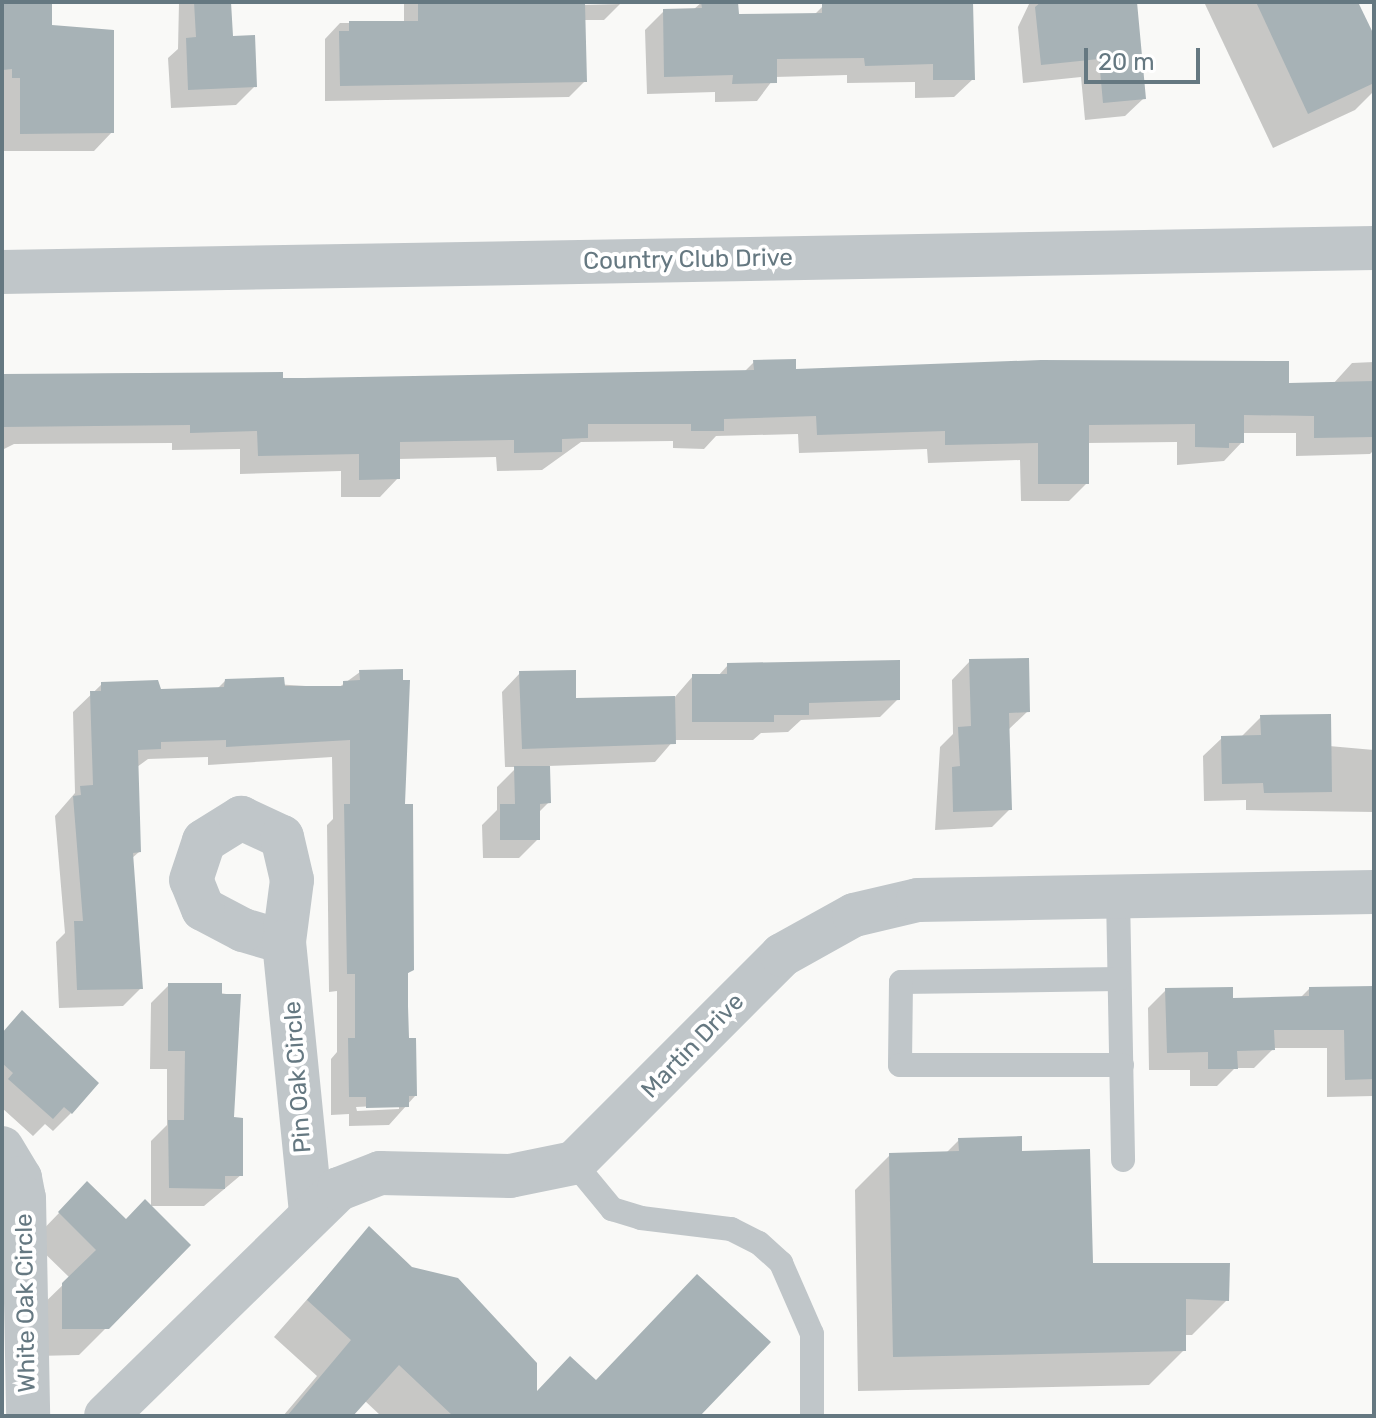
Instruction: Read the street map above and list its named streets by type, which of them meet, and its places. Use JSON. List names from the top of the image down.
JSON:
{
  "streets": {
    "street": [
      "Country Club Drive",
      "Martin Drive",
      "Pin Oak Circle",
      "White Oak Circle"
    ]
  },
  "scale_bar": "20 m"
}
